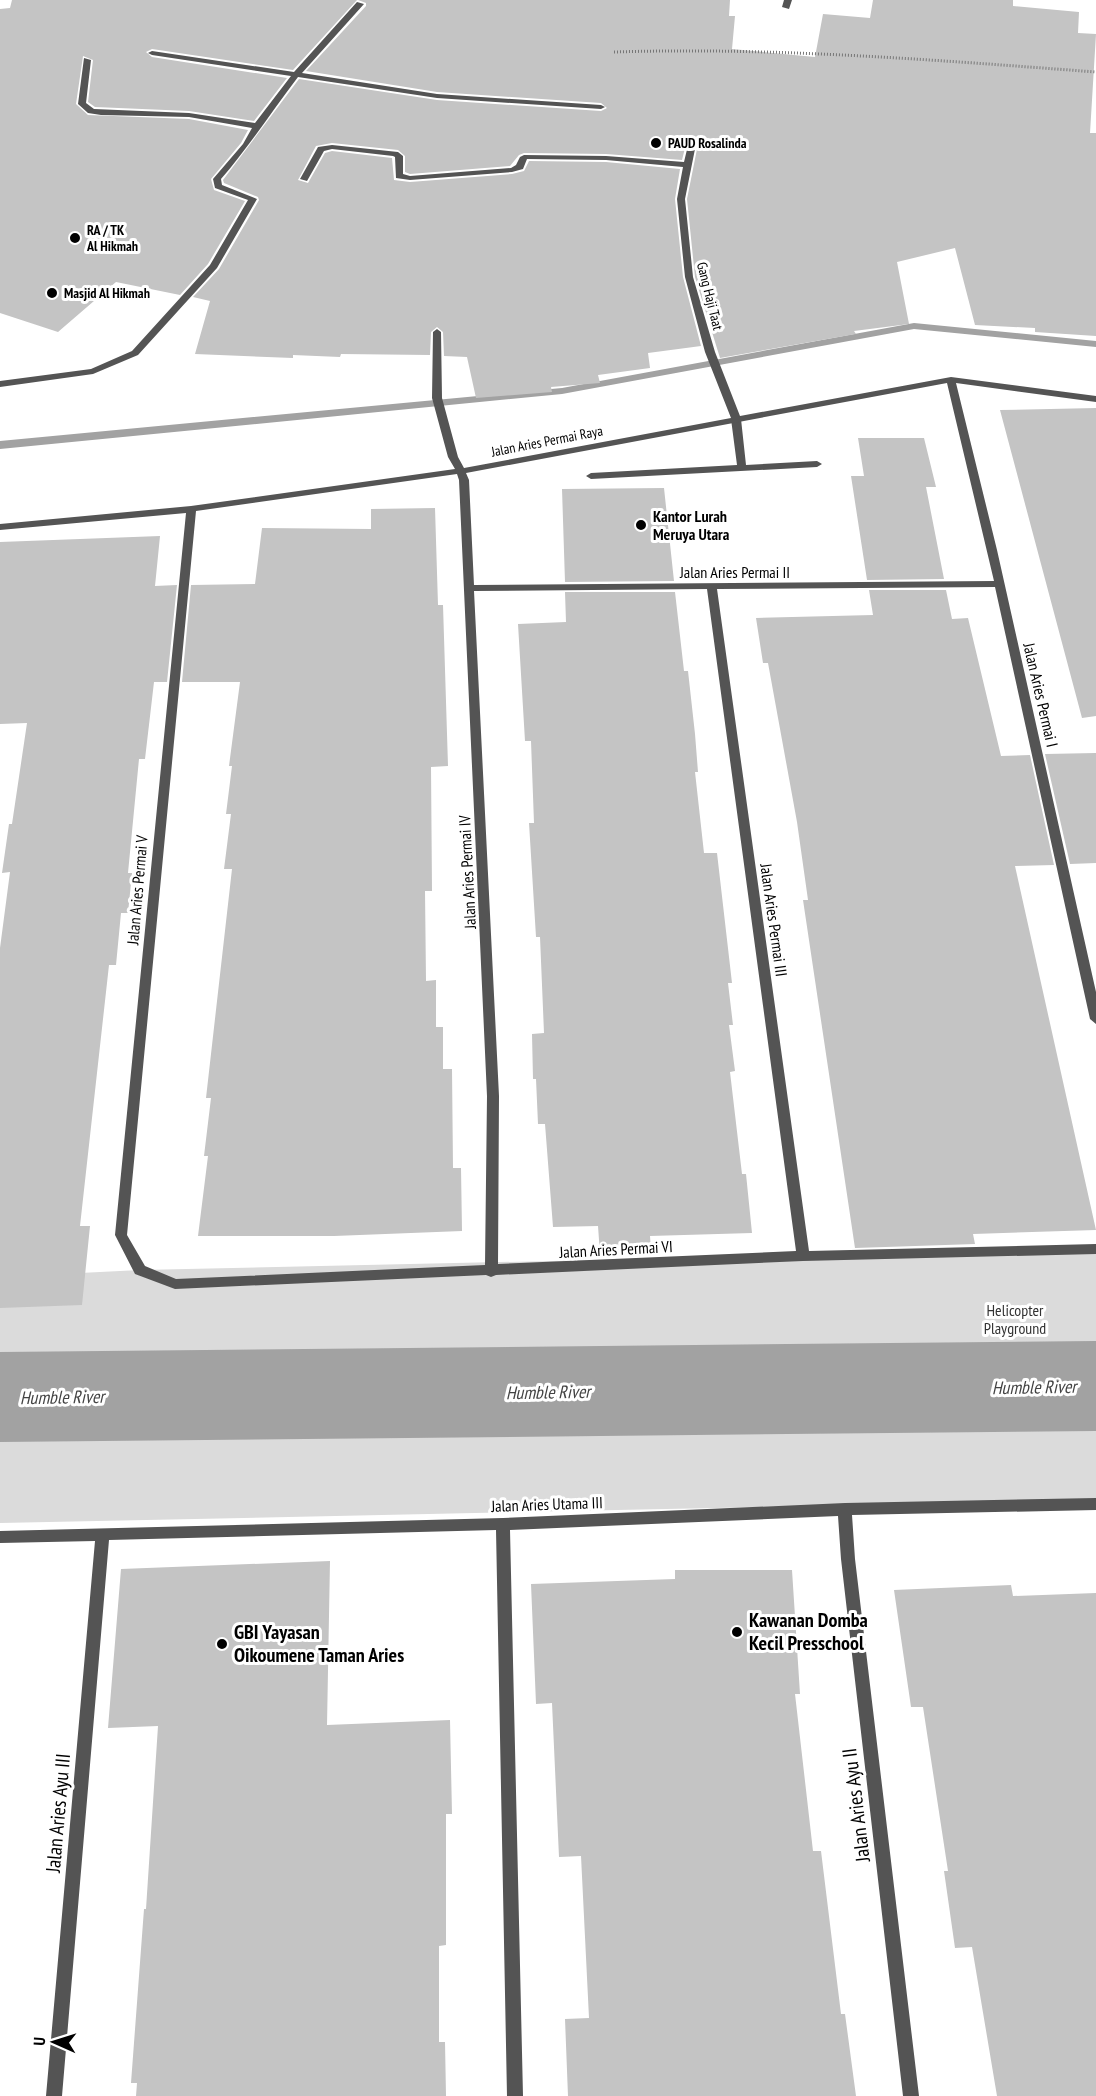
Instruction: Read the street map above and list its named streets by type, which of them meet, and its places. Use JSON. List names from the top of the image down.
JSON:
{
  "streets": {
    "street": [
      "Gang Haji Taat",
      "Jalan Aries Permai Raya",
      "Jalan Aries Permai II",
      "Jalan Aries Permai I",
      "Jalan Aries Permai IV",
      "Jalan Aries Permai V",
      "Jalan Aries Permai III",
      "Jalan Aries Permai VI",
      "Jalan Aries Utama III",
      "Jalan Aries Ayu II",
      "Jalan Aries Ayu III"
    ]
  },
  "crossings": [
    ["Gang Haji Taat", "Jalan Aries Permai Raya"],
    ["Jalan Aries Permai Raya", "Jalan Aries Permai I"],
    ["Jalan Aries Permai Raya", "Jalan Aries Permai IV"],
    ["Jalan Aries Permai Raya", "Jalan Aries Permai V"],
    ["Jalan Aries Permai II", "Jalan Aries Permai I"],
    ["Jalan Aries Permai II", "Jalan Aries Permai IV"],
    ["Jalan Aries Permai II", "Jalan Aries Permai III"],
    ["Jalan Aries Permai IV", "Jalan Aries Permai VI"],
    ["Jalan Aries Permai V", "Jalan Aries Permai VI"],
    ["Jalan Aries Permai III", "Jalan Aries Permai VI"],
    ["Jalan Aries Utama III", "Jalan Aries Ayu II"],
    ["Jalan Aries Utama III", "Jalan Aries Ayu III"]
  ],
  "water": ["Humble River"],
  "parks": ["Helicopter Playground"],
  "places": [
    "PAUD Rosalinda",
    "RA / TK Al Hikmah",
    "Masjid Al Hikmah",
    "Kantor Lurah Meruya Utara",
    "Kawanan Domba Kecil Presschool",
    "GBI Yayasan Oikoumene Taman Aries"
  ],
  "north": "left"
}
